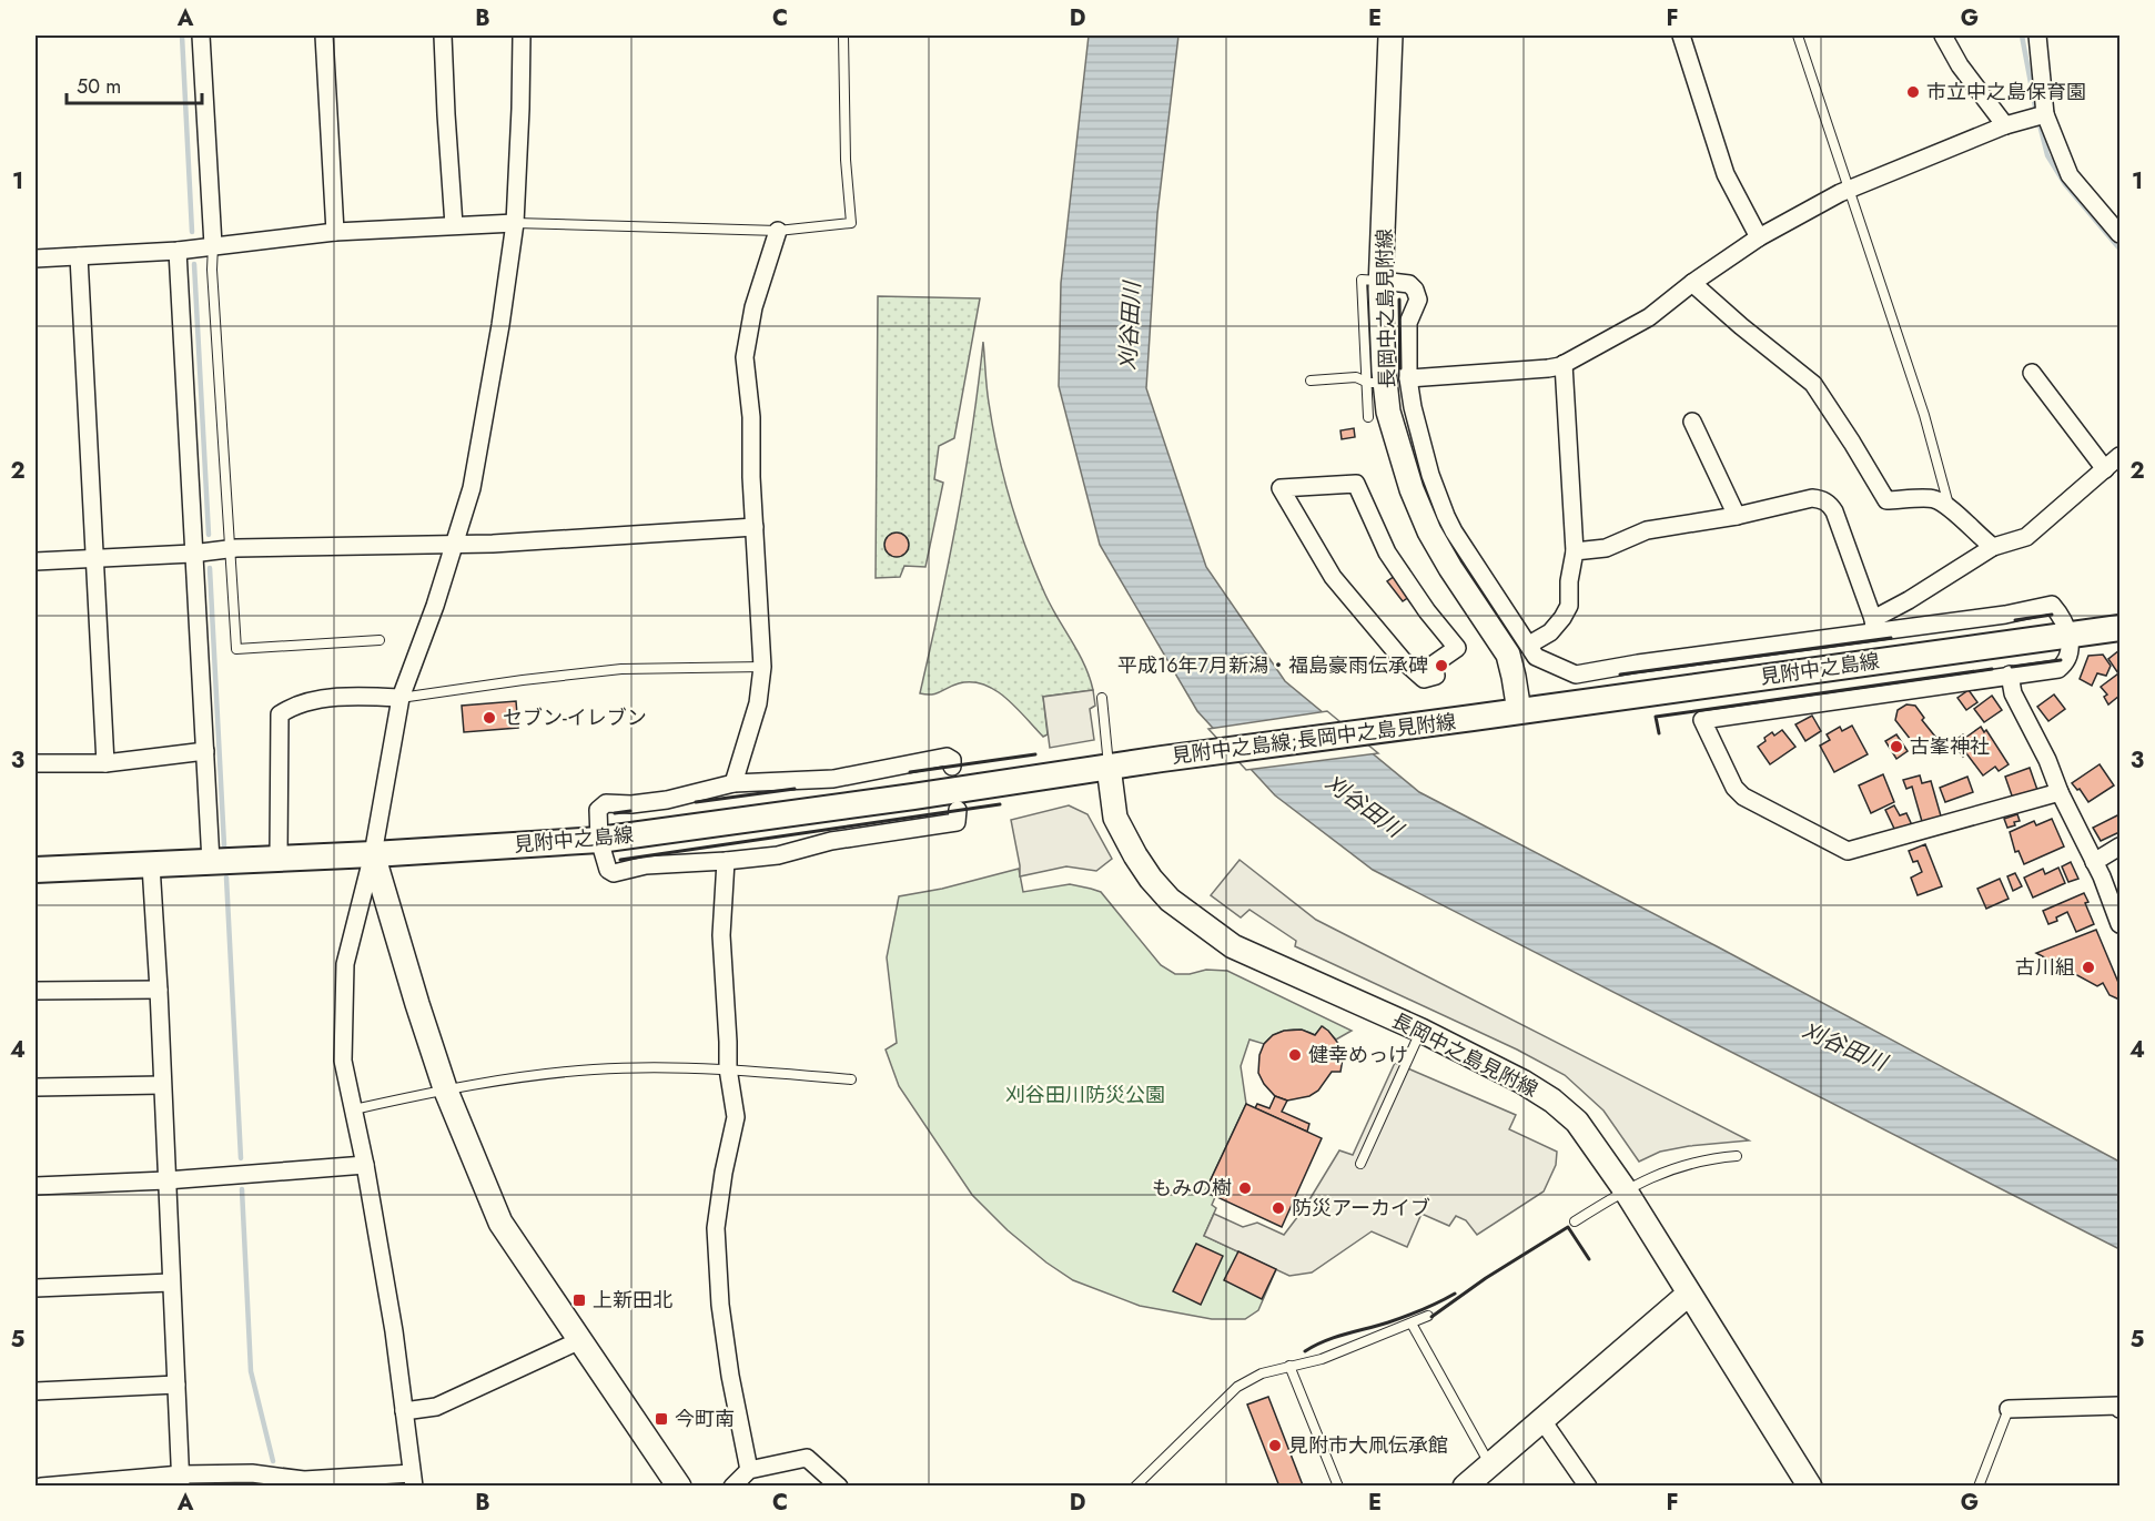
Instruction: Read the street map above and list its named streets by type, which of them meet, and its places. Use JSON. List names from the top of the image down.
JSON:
{
  "streets": {
    "main road": ["長岡中之島見附線", "見附中之島線", "見附中之島線;長岡中之島見附線"]
  },
  "crossings": [
    ["長岡中之島見附線", "見附中之島線"],
    ["長岡中之島見附線", "見附中之島線;長岡中之島見附線"],
    ["見附中之島線", "見附中之島線;長岡中之島見附線"]
  ],
  "water": ["刈谷田川"],
  "parks": ["刈谷田川防災公園"],
  "places": {
    "other": [
      "市立中之島保育園",
      "平成16年7月新潟・福島豪雨伝承碑",
      "セブン-イレブン",
      "古峯神社",
      "古川組",
      "健幸めっけ",
      "もみの樹",
      "防災アーカイブ",
      "見附市大凧伝承館"
    ],
    "transit": ["上新田北", "今町南"]
  },
  "scale_bar": "50 m",
  "grid": {
    "columns": [
      "A",
      "B",
      "C",
      "D",
      "E",
      "F",
      "G"
    ],
    "rows": [
      "1",
      "2",
      "3",
      "4",
      "5"
    ]
  }
}
